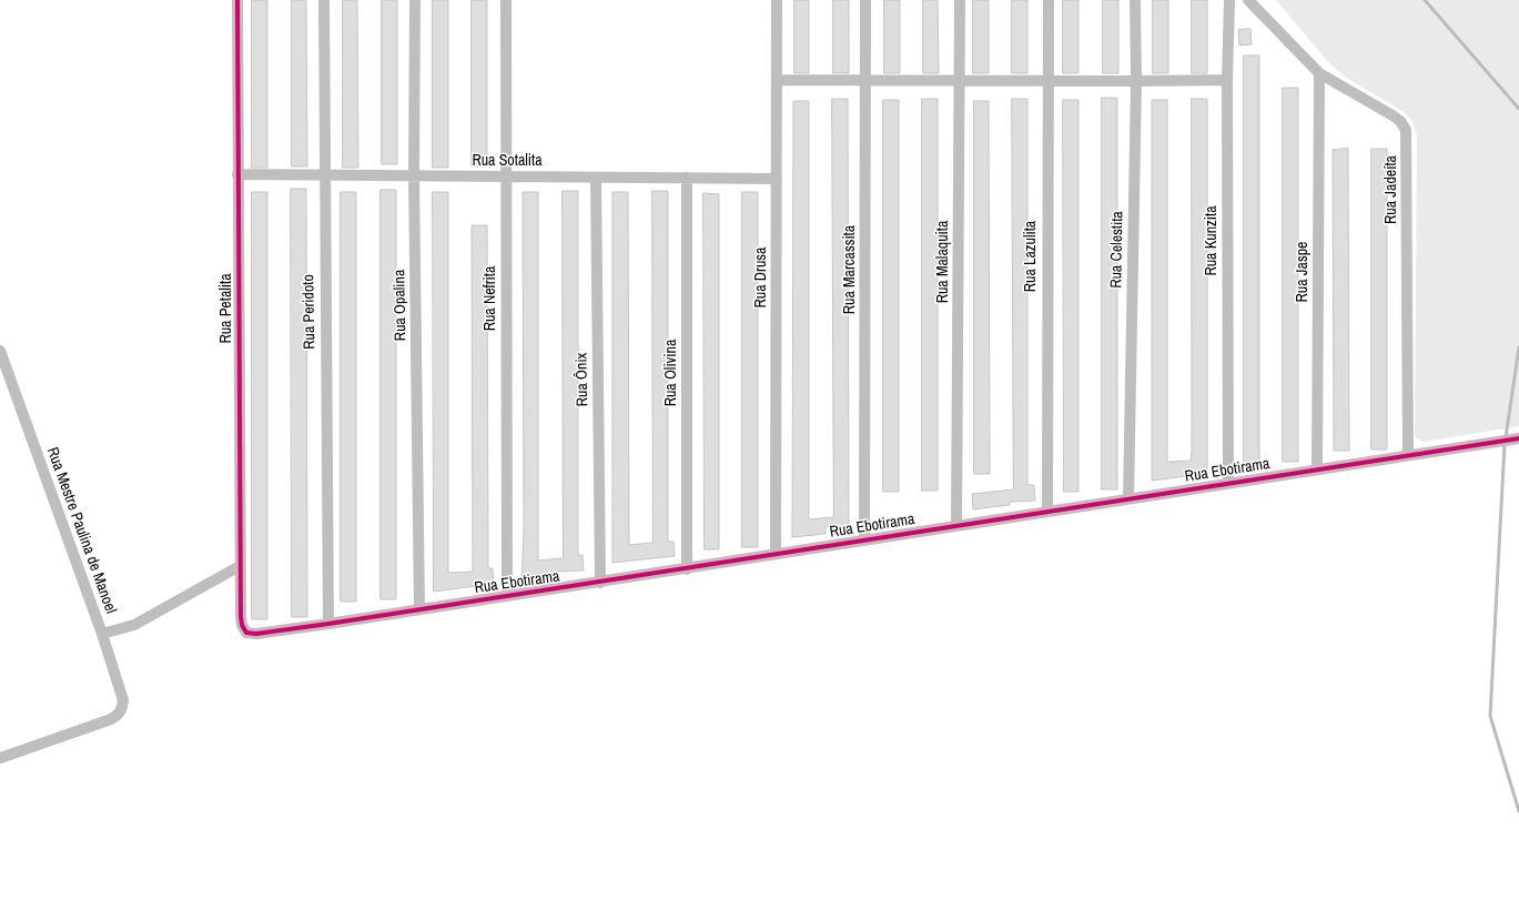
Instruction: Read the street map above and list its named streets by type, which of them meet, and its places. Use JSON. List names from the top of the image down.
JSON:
{
  "streets": {
    "street": [
      "Rua Sotalita",
      "Rua Jadeíta",
      "Rua Kunzita",
      "Rua Celestita",
      "Rua Lazulita",
      "Rua Malaquita",
      "Rua Marcassita",
      "Rua Jaspe",
      "Rua Drusa",
      "Rua Nefrita",
      "Rua Opalina",
      "Rua Petalita",
      "Rua Peridoto",
      "Rua Olivina",
      "Rua Ônix",
      "Rua Ebotirama",
      "Rua Mestre Paulina de Manoel"
    ]
  },
  "crossings": [
    ["Rua Sotalita", "Rua Drusa"],
    ["Rua Sotalita", "Rua Nefrita"],
    ["Rua Sotalita", "Rua Opalina"],
    ["Rua Sotalita", "Rua Petalita"],
    ["Rua Sotalita", "Rua Peridoto"],
    ["Rua Sotalita", "Rua Olivina"],
    ["Rua Sotalita", "Rua Ônix"],
    ["Rua Jadeíta", "Rua Jaspe"],
    ["Rua Jadeíta", "Rua Ebotirama"],
    ["Rua Kunzita", "Rua Ebotirama"],
    ["Rua Celestita", "Rua Ebotirama"],
    ["Rua Lazulita", "Rua Ebotirama"],
    ["Rua Malaquita", "Rua Ebotirama"],
    ["Rua Marcassita", "Rua Ebotirama"],
    ["Rua Jaspe", "Rua Ebotirama"],
    ["Rua Drusa", "Rua Ebotirama"],
    ["Rua Nefrita", "Rua Ebotirama"],
    ["Rua Opalina", "Rua Ebotirama"],
    ["Rua Petalita", "Rua Ebotirama"],
    ["Rua Peridoto", "Rua Ebotirama"],
    ["Rua Olivina", "Rua Ebotirama"],
    ["Rua Ônix", "Rua Ebotirama"]
  ]
}
